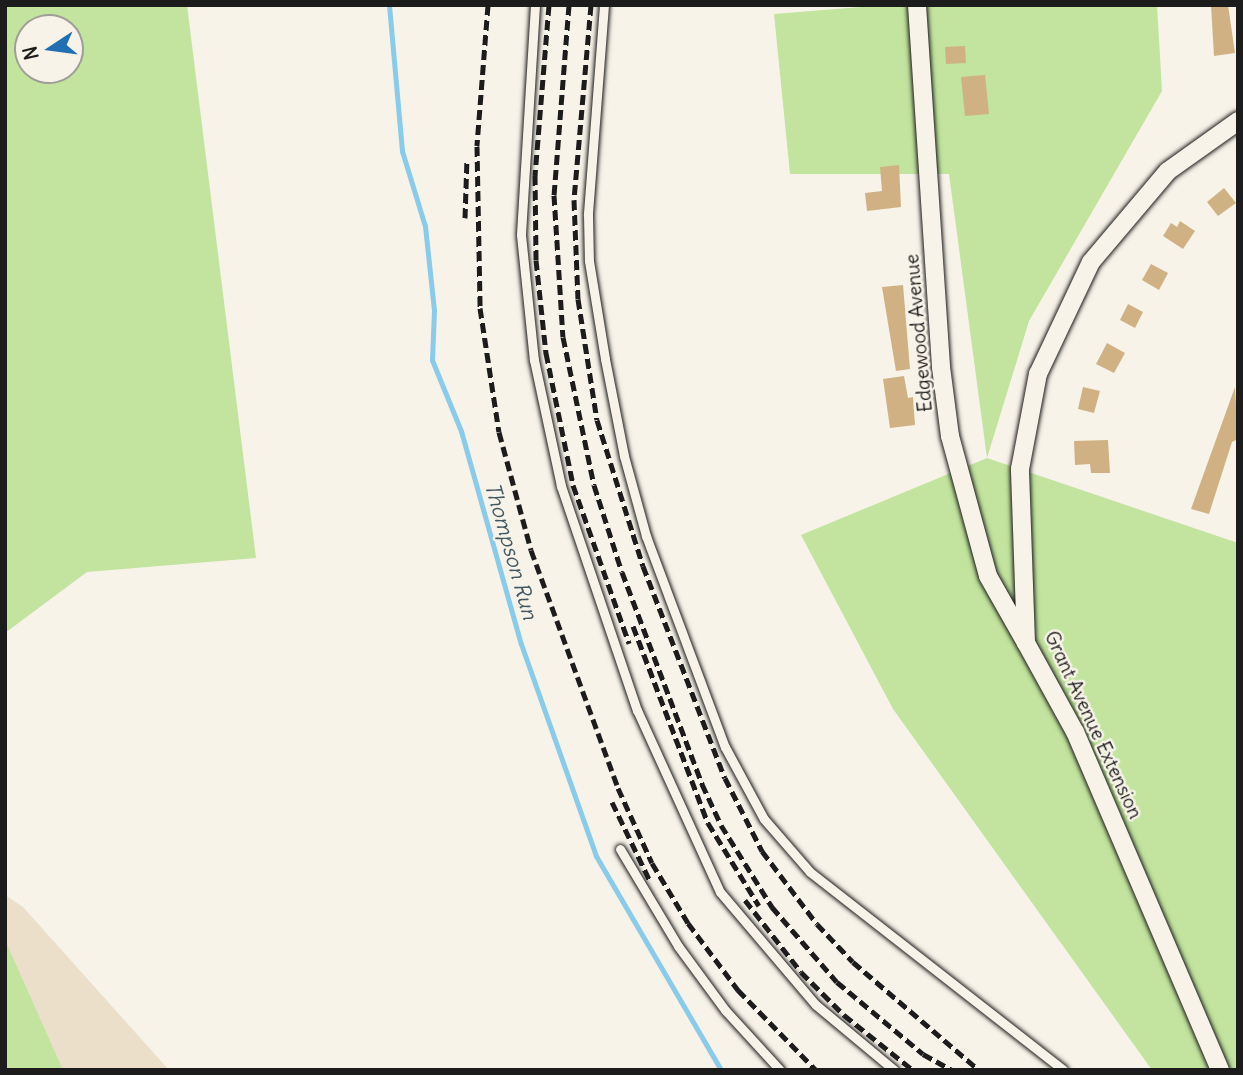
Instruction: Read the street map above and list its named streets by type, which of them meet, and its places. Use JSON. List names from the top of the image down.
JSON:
{
  "streets": {
    "street": ["Edgewood Avenue", "Grant Avenue Extension"]
  },
  "crossings": [
    ["Edgewood Avenue", "Grant Avenue Extension"]
  ],
  "water": ["Thompson Run"],
  "north": "left"
}
